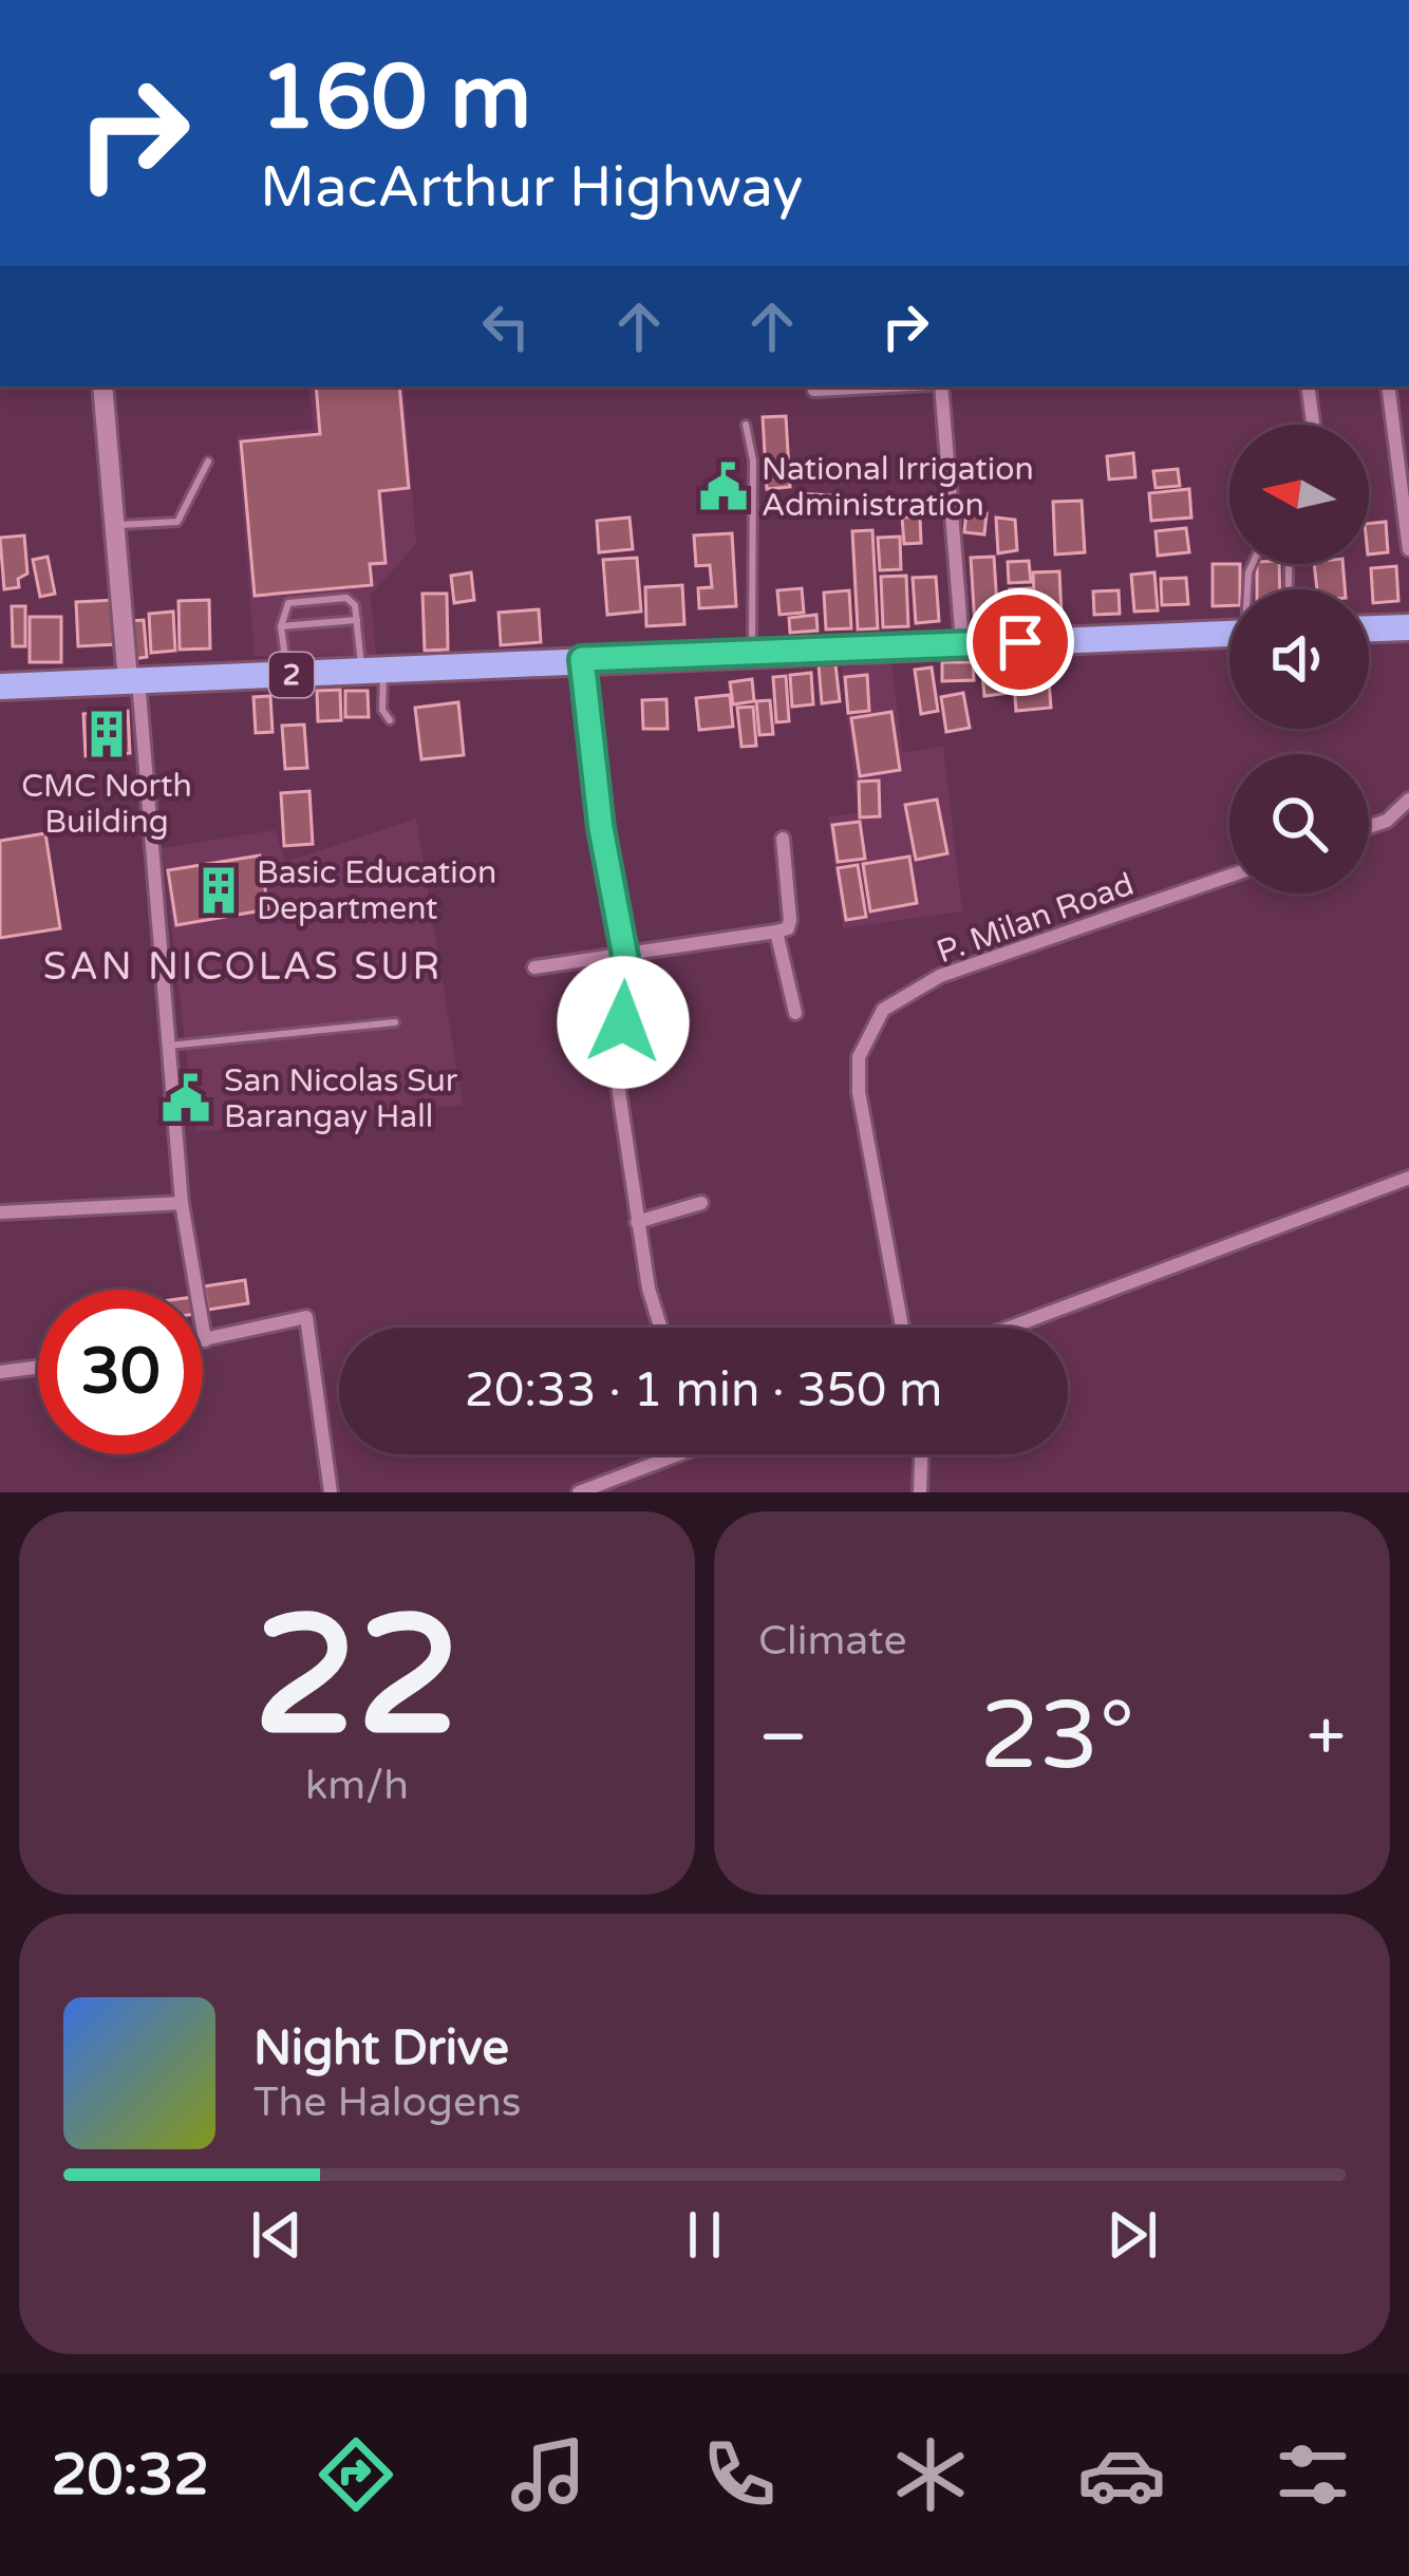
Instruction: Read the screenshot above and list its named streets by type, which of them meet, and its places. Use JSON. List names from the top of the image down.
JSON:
{
  "streets": {
    "highway": ["2"],
    "street": ["P. Milan Road"]
  },
  "districts": ["SAN NICOLAS SUR"],
  "places": {
    "public building": ["National Irrigation Administration", "San Nicolas Sur Barangay Hall"],
    "building": ["CMC North Building", "Basic Education Department"]
  },
  "north": "left",
  "page": {
    "turn": ["160 m", "MacArthur Highway"],
    "limit": "30",
    "trip": "20:33 · 1 min · 350 m",
    "tile": [
      ["22", "km/h"],
      "Climate"
    ],
    "heat": ["−", "23°", "+"],
    "song": ["Night Drive", "The Halogens"],
    "tabs": "20:32"
  }
}
